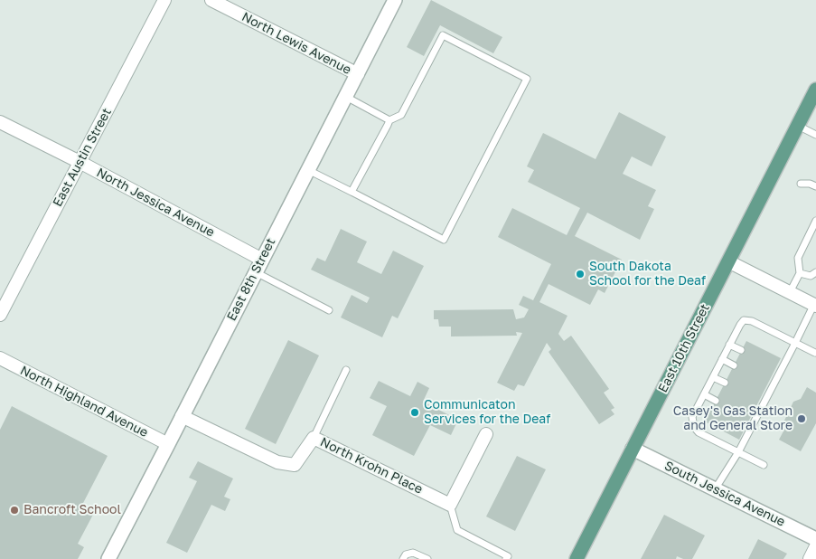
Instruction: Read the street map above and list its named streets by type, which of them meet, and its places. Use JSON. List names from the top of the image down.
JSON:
{
  "streets": {
    "main road": ["East 10th Street"],
    "street": [
      "North Lewis Avenue",
      "East Austin Street",
      "North Jessica Avenue",
      "East 8th Street",
      "North Highland Avenue",
      "North Krohn Place",
      "South Jessica Avenue"
    ]
  },
  "crossings": [
    ["North Lewis Avenue", "East 8th Street"],
    ["East Austin Street", "North Jessica Avenue"],
    ["North Jessica Avenue", "East 8th Street"],
    ["East 8th Street", "North Highland Avenue"],
    ["East 8th Street", "North Krohn Place"],
    ["East 10th Street", "South Jessica Avenue"]
  ],
  "places": [
    "South Dakota School for the Deaf",
    "Communicaton Services for the Deaf",
    "Casey's Gas Station and General Store",
    "Bancroft School"
  ]
}
